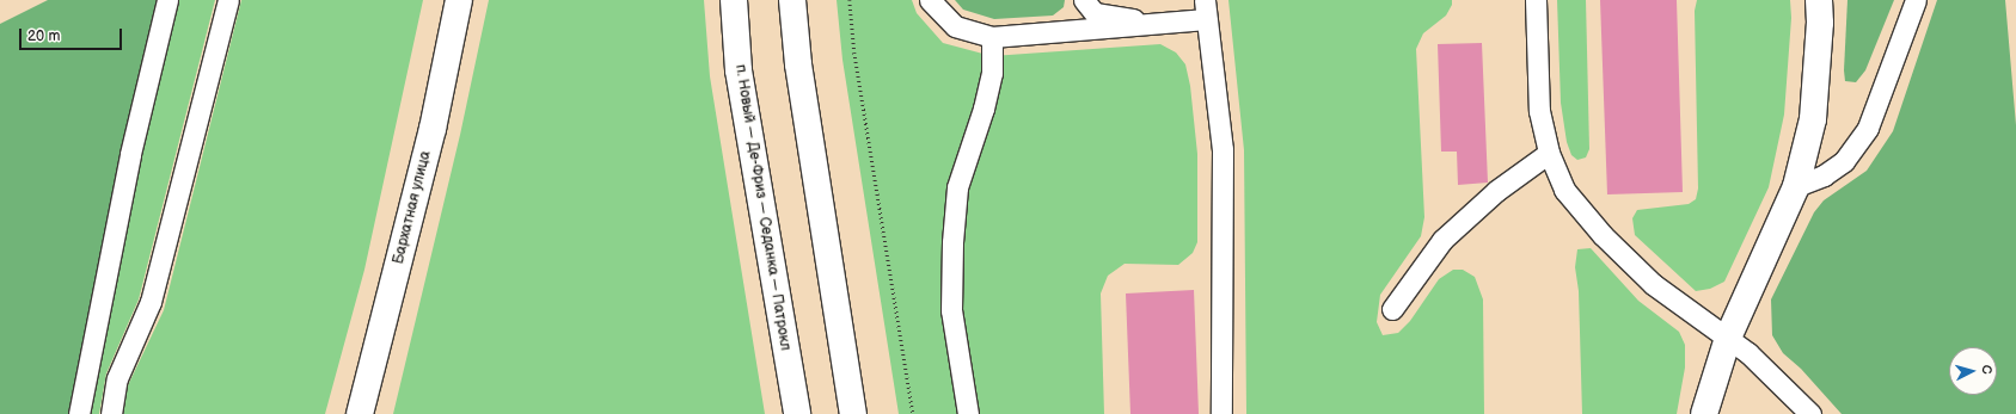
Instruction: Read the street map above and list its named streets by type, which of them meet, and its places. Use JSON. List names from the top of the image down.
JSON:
{
  "streets": {
    "main road": ["Бархатная улица", "п. Новый — Де-Фриз — Седанка — Патрокл"]
  },
  "scale_bar": "20 m",
  "north": "right"
}
